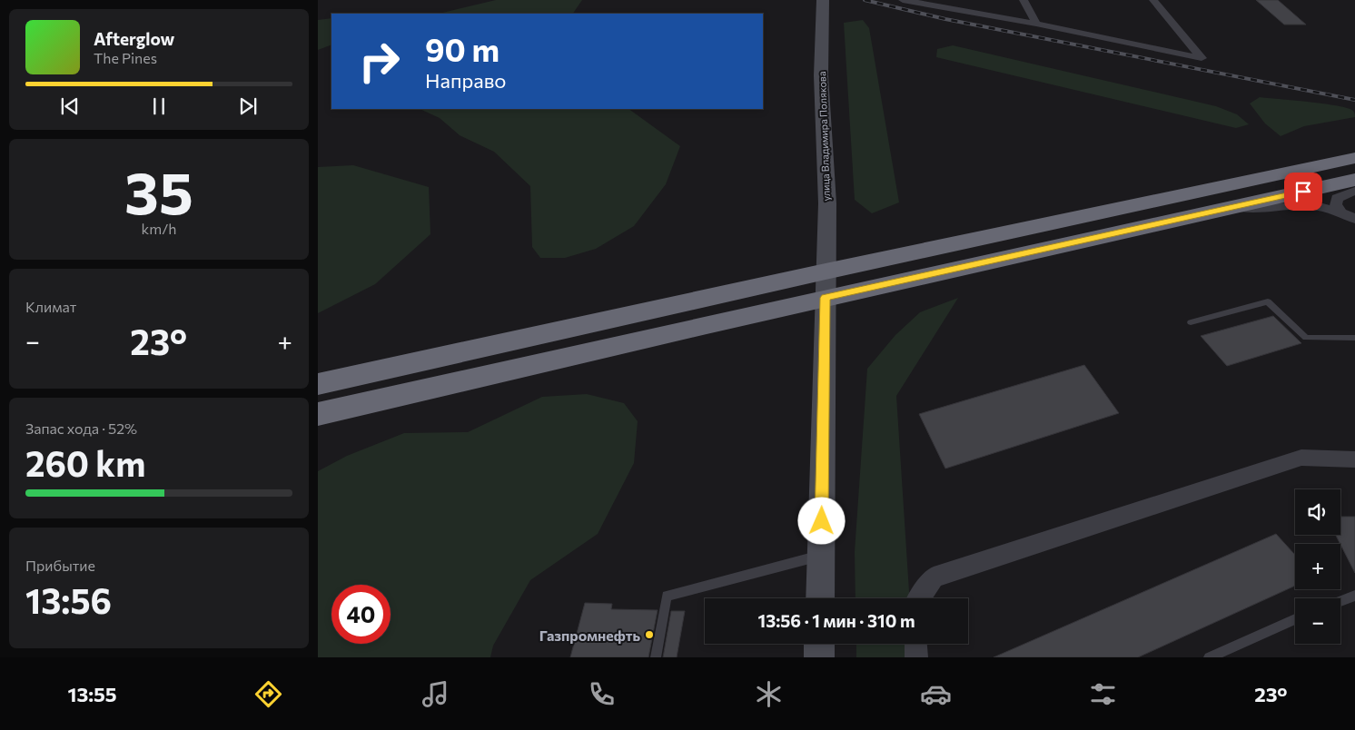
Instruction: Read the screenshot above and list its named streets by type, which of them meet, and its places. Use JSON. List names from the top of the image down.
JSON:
{
  "streets": {
    "street": ["улица Владимира Полякова"]
  },
  "places": ["Газпромнефть"],
  "page": {
    "turn": ["90 m", "Направо"],
    "song": ["Afterglow", "The Pines"],
    "tile": [
      ["35", "km/h"],
      "Климат",
      ["Запас хода · 52%", "260 km"],
      ["Прибытие", "13:56"]
    ],
    "heat": ["−", "23°", "+"],
    "map_buttons": ["+", "−"],
    "limit": "40",
    "trip": "13:56 · 1 мин · 310 m",
    "tabs": ["13:55", "23°"]
  }
}
